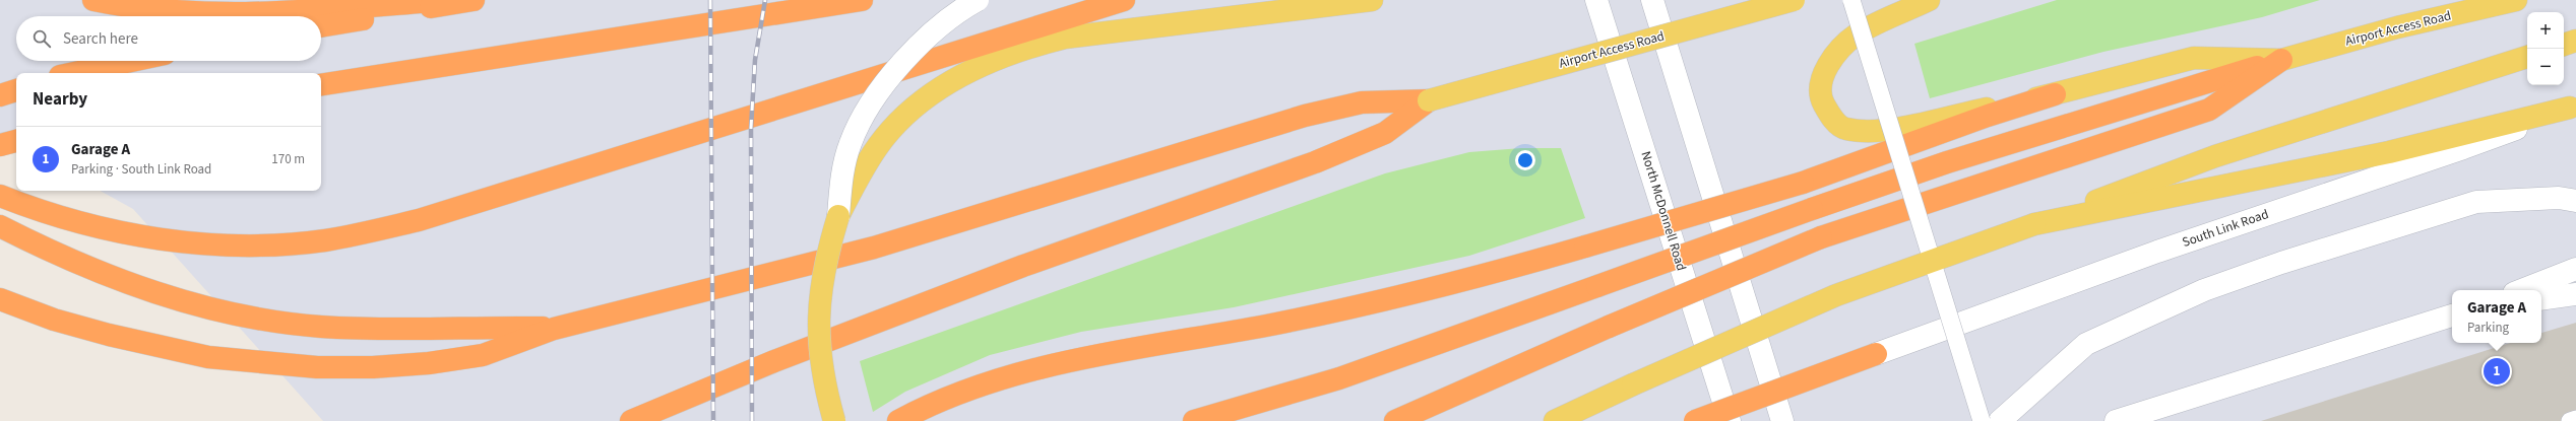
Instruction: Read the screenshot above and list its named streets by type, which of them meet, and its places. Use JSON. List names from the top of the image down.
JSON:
{
  "streets": {
    "main road": ["Airport Access Road"],
    "street": ["North McDonnell Road", "South Link Road"]
  },
  "page": {
    "map_buttons": ["+", "−"],
    "search": "Search here",
    "heading": "Nearby",
    "list": [
      {
        "mark": "1",
        "name": "Garage A",
        "note": "Parking · South Link Road",
        "value": "170 m"
      }
    ],
    "popup": ["Garage A", "Parking"],
    "pins": "1"
  }
}
